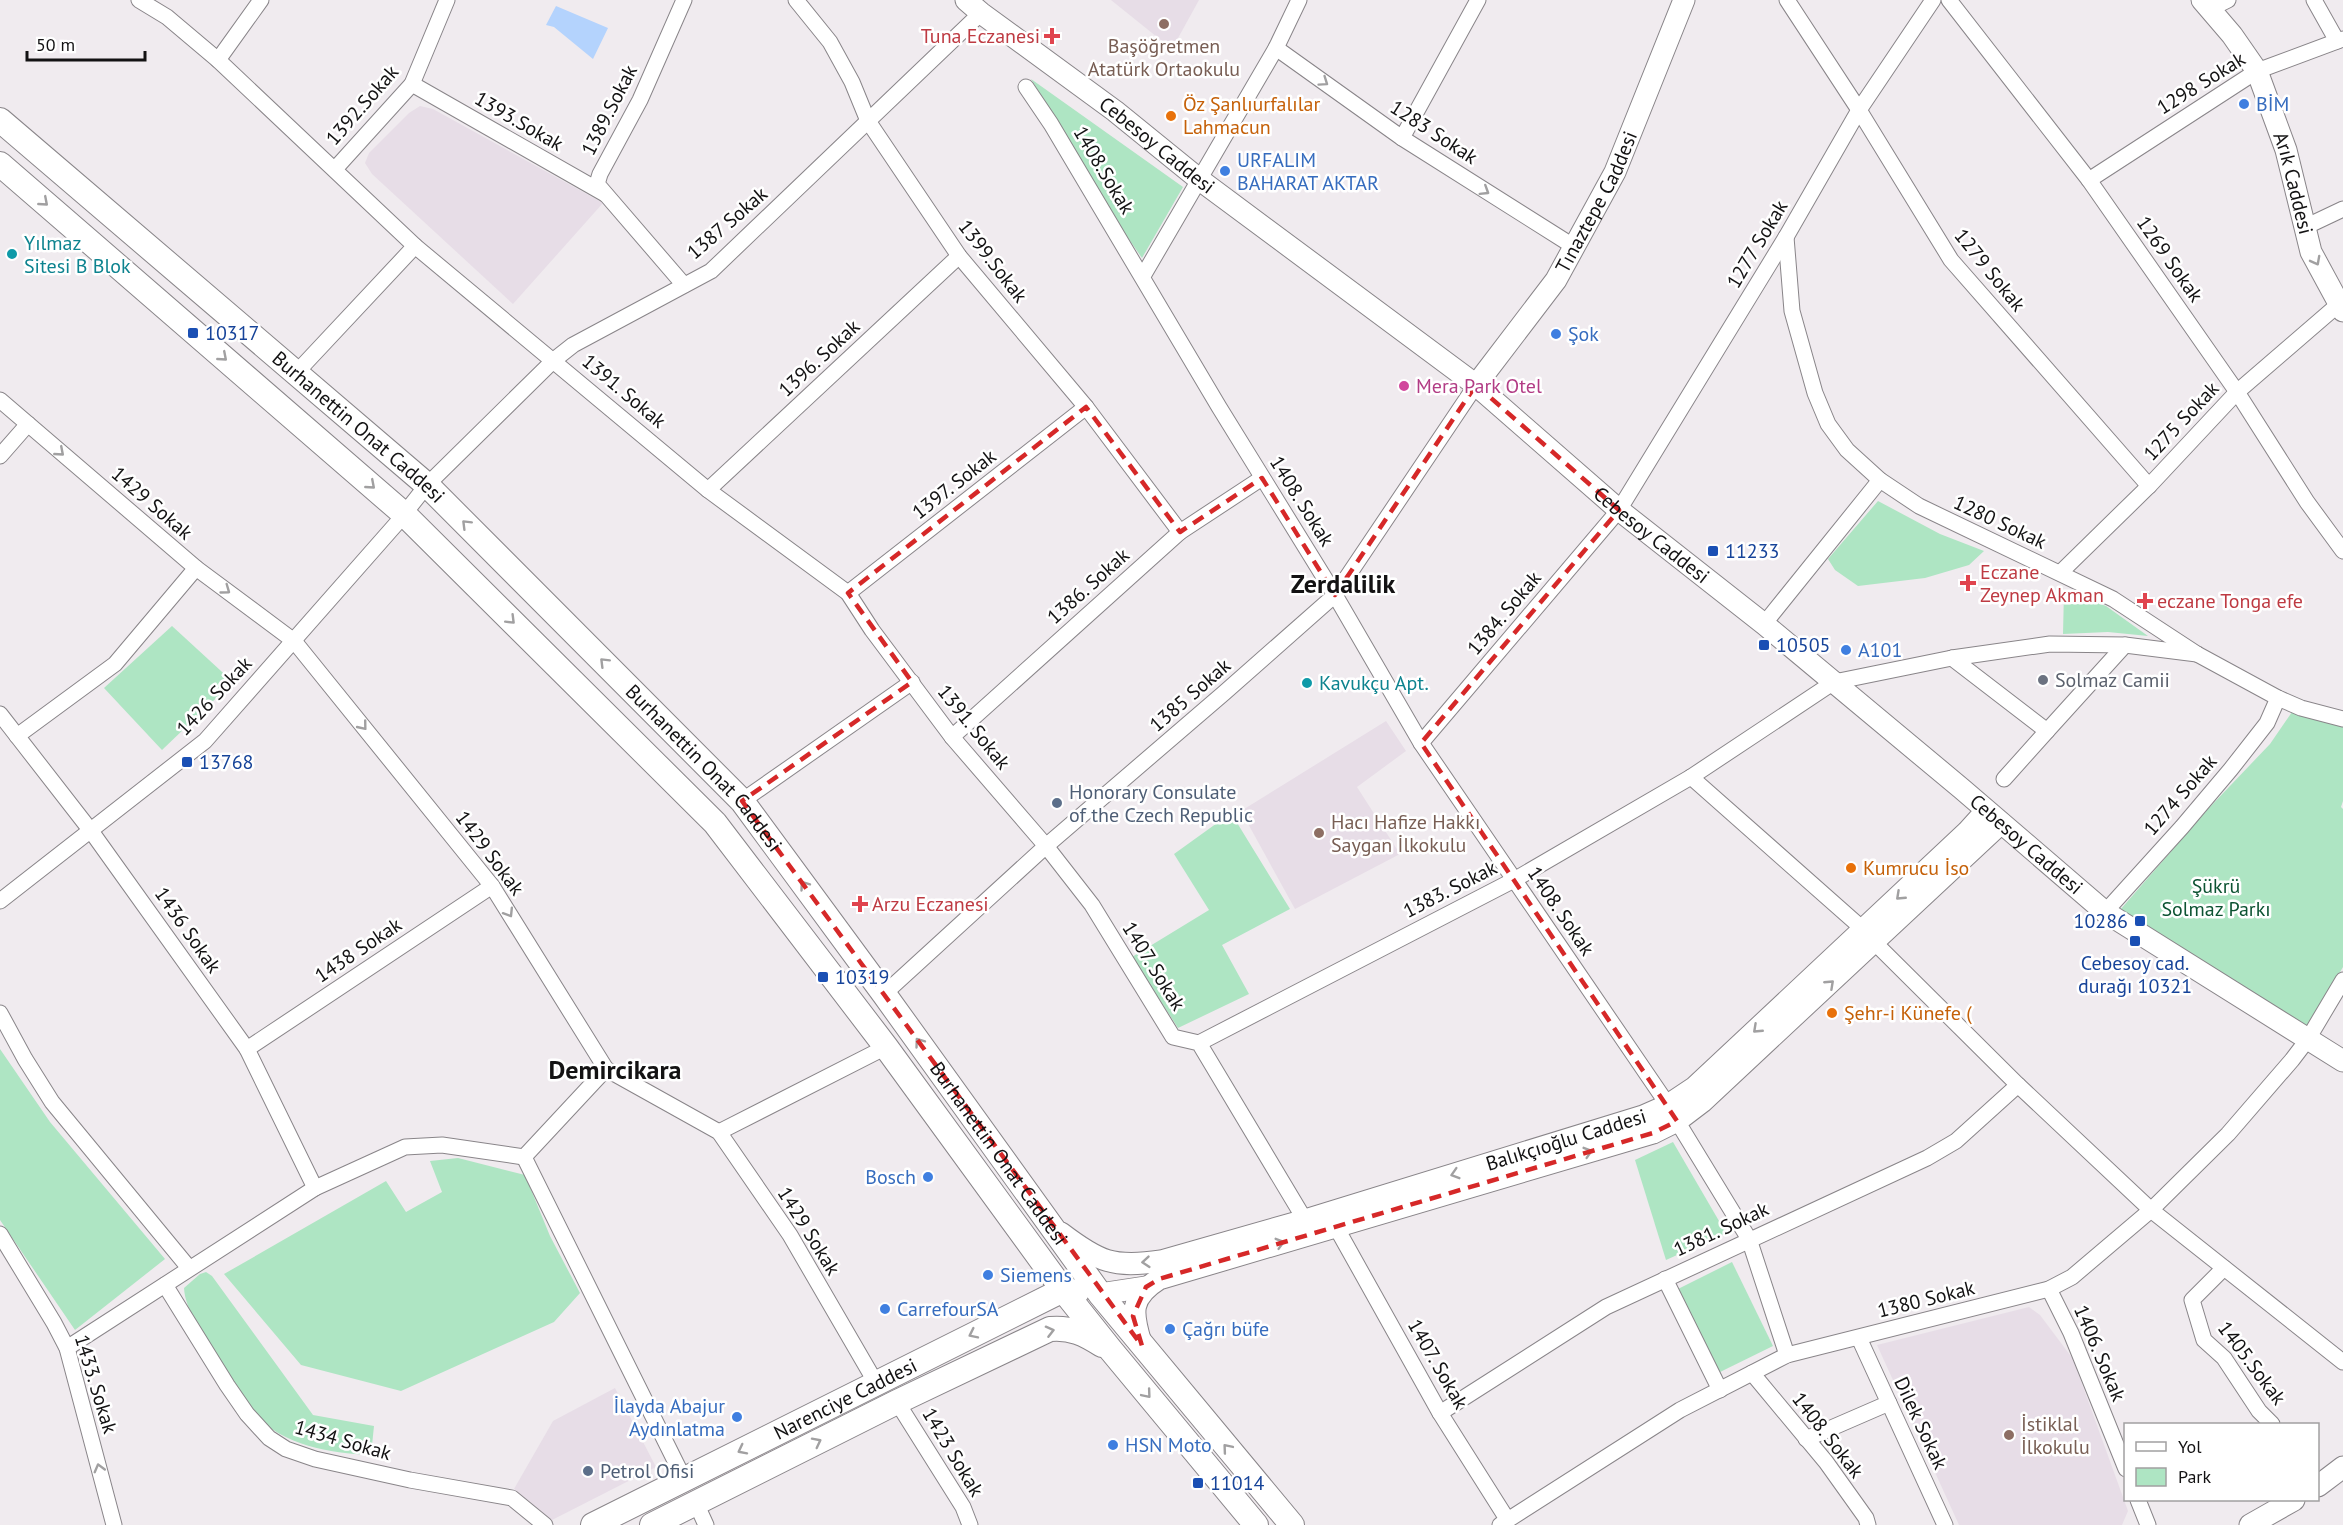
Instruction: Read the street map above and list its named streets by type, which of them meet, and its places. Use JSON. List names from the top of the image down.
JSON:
{
  "streets": {
    "main road": ["Burhanettin Onat Caddesi", "Narenciye Caddesi"],
    "street": [
      "1298 Sokak",
      "1392.Sokak",
      "1389.Sokak",
      "1393.Sokak",
      "1283 Sokak",
      "Cebesoy Caddesi",
      "1408.Sokak",
      "Arık Caddesi",
      "Tınaztepe Caddesi",
      "1387 Sokak",
      "1277 Sokak",
      "1269 Sokak",
      "1399.Sokak",
      "1279 Sokak",
      "1396. Sokak",
      "1391. Sokak",
      "1275 Sokak",
      "1397. Sokak",
      "1408. Sokak",
      "1429 Sokak",
      "1280 Sokak",
      "1386. Sokak",
      "1384. Sokak",
      "1385 Sokak",
      "1426 Sokak",
      "1274 Sokak",
      "1383. Sokak",
      "1436 Sokak",
      "1438 Sokak",
      "1407. Sokak",
      "Balıkçıoğlu Caddesi",
      "1381. Sokak",
      "1380 Sokak",
      "1406. Sokak",
      "1405.Sokak",
      "1433. Sokak",
      "Dilek Sokak",
      "1434 Sokak",
      "1423 Sokak"
    ]
  },
  "crossings": [
    ["1298 Sokak", "Arık Caddesi"],
    ["1298 Sokak", "1269 Sokak"],
    ["1392.Sokak", "1393.Sokak"],
    ["1392.Sokak", "1391. Sokak"],
    ["1389.Sokak", "1393.Sokak"],
    ["1283 Sokak", "Tınaztepe Caddesi"],
    ["Cebesoy Caddesi", "Tınaztepe Caddesi"],
    ["Cebesoy Caddesi", "1387 Sokak"],
    ["Cebesoy Caddesi", "1277 Sokak"],
    ["Cebesoy Caddesi", "1384. Sokak"],
    ["Cebesoy Caddesi", "1385 Sokak"],
    ["Cebesoy Caddesi", "1274 Sokak"],
    ["Cebesoy Caddesi", "1383. Sokak"],
    ["Cebesoy Caddesi", "Balıkçıoğlu Caddesi"],
    ["Cebesoy Caddesi", "1380 Sokak"],
    ["1408.Sokak", "1408. Sokak"],
    ["Arık Caddesi", "1275 Sokak"],
    ["Tınaztepe Caddesi", "1385 Sokak"],
    ["1387 Sokak", "1399.Sokak"],
    ["1387 Sokak", "1391. Sokak"],
    ["1387 Sokak", "Burhanettin Onat Caddesi"],
    ["1387 Sokak", "1426 Sokak"],
    ["1277 Sokak", "1279 Sokak"],
    ["1277 Sokak", "1280 Sokak"],
    ["1277 Sokak", "1384. Sokak"],
    ["1269 Sokak", "1275 Sokak"],
    ["1399.Sokak", "1396. Sokak"],
    ["1399.Sokak", "1397. Sokak"],
    ["1399.Sokak", "1386. Sokak"],
    ["1279 Sokak", "1275 Sokak"],
    ["1396. Sokak", "1391. Sokak"],
    ["1391. Sokak", "1397. Sokak"],
    ["1391. Sokak", "1386. Sokak"],
    ["1391. Sokak", "1385 Sokak"],
    ["1391. Sokak", "1407. Sokak"],
    ["1275 Sokak", "1280 Sokak"],
    ["Burhanettin Onat Caddesi", "1385 Sokak"],
    ["Burhanettin Onat Caddesi", "1426 Sokak"],
    ["Burhanettin Onat Caddesi", "Balıkçıoğlu Caddesi"],
    ["Burhanettin Onat Caddesi", "Narenciye Caddesi"],
    ["1408. Sokak", "1386. Sokak"],
    ["1408. Sokak", "1384. Sokak"],
    ["1408. Sokak", "1385 Sokak"],
    ["1408. Sokak", "1383. Sokak"],
    ["1408. Sokak", "Balıkçıoğlu Caddesi"],
    ["1408. Sokak", "1381. Sokak"],
    ["1408. Sokak", "1380 Sokak"],
    ["1429 Sokak", "1426 Sokak"],
    ["1429 Sokak", "1438 Sokak"],
    ["1429 Sokak", "Narenciye Caddesi"],
    ["1280 Sokak", "1274 Sokak"],
    ["1385 Sokak", "1407. Sokak"],
    ["1426 Sokak", "1436 Sokak"],
    ["1383. Sokak", "1407. Sokak"],
    ["1436 Sokak", "1438 Sokak"],
    ["1407. Sokak", "Balıkçıoğlu Caddesi"],
    ["1407. Sokak", "1381. Sokak"],
    ["1407. Sokak", "1380 Sokak"],
    ["1380 Sokak", "1406. Sokak"],
    ["1380 Sokak", "Dilek Sokak"],
    ["Narenciye Caddesi", "1423 Sokak"]
  ],
  "one_way": ["1283 Sokak", "1429 Sokak", "1433. Sokak"],
  "districts": ["Zerdalilik", "Demircikara"],
  "parks": ["Şükrü Solmaz Parkı"],
  "places": {
    "other": [
      "Başöğretmen Atatürk Ortaokulu",
      "BİM",
      "Öz Şanlıurfalılar Lahmacun",
      "URFALIM BAHARAT AKTAR",
      "Yılmaz Sitesi B Blok",
      "Şok",
      "Mera Park Otel",
      "A101",
      "Solmaz Camii",
      "Kavukçu Apt.",
      "Honorary Consulate of the Czech Republic",
      "Hacı Hafize Hakkı Saygan İlkokulu",
      "Kumrucu İso",
      "Şehr-i Künefe (",
      "Bosch",
      "Siemens",
      "CarrefourSA",
      "Çağrı büfe",
      "İlayda Abajur Aydınlatma",
      "İstiklal İlkokulu",
      "HSN Moto",
      "Petrol Ofisi"
    ],
    "health": [
      "Tuna Eczanesi",
      "Eczane Zeynep Akman",
      "eczane Tonga efe",
      "Arzu Eczanesi"
    ],
    "transit": [
      "10317",
      "11233",
      "10505",
      "13768",
      "10286",
      "Cebesoy cad. durağı 10321",
      "10319",
      "11014"
    ]
  },
  "legend": ["Yol", "Park"],
  "scale_bar": "50 m"
}
